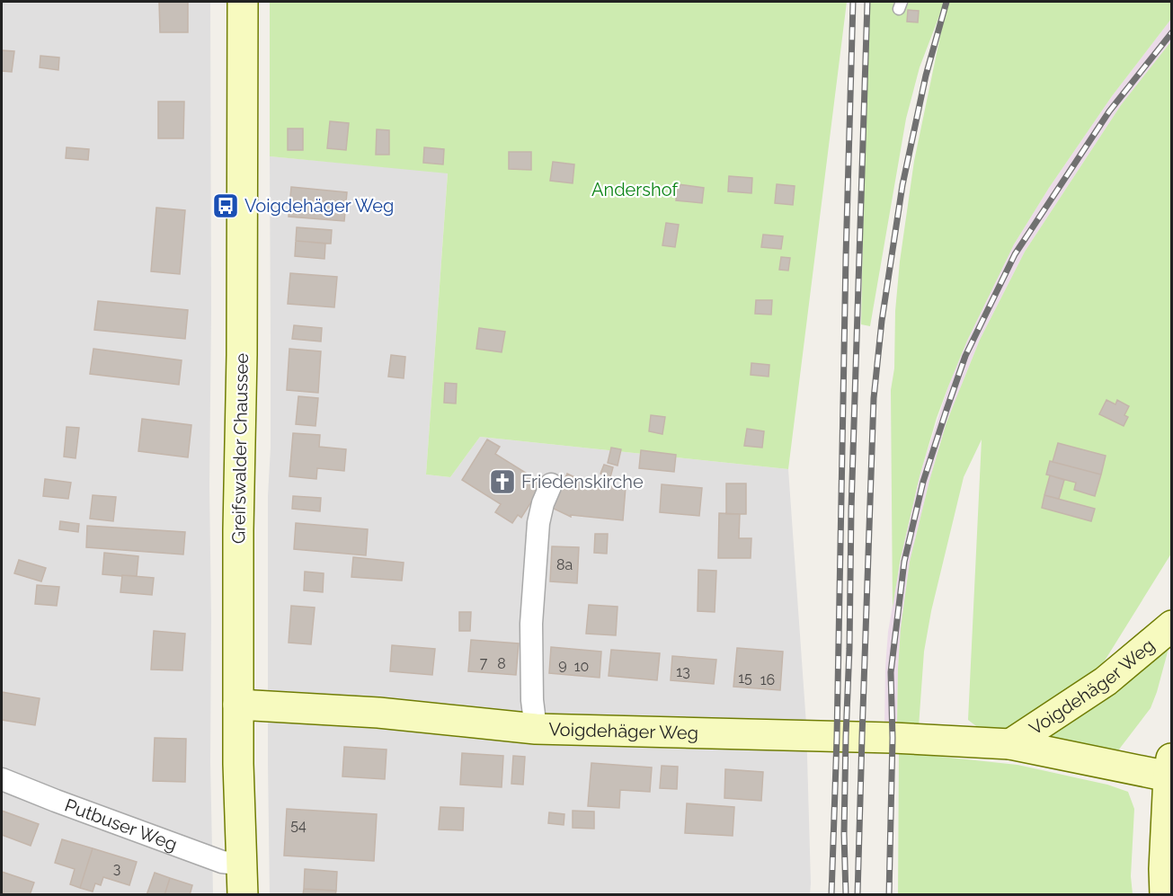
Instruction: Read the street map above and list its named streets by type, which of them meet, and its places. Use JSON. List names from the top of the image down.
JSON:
{
  "streets": {
    "street": ["Greifswalder Chaussee", "Voigdehäger Weg", "Putbuser Weg"]
  },
  "crossings": [
    ["Greifswalder Chaussee", "Voigdehäger Weg"],
    ["Greifswalder Chaussee", "Putbuser Weg"]
  ],
  "parks": ["Andershof"],
  "places": {
    "bus stop": ["Voigdehäger Weg"],
    "church": ["Friedenskirche"]
  },
  "house_numbers": [
    "8a",
    "7",
    "8",
    "9",
    "10",
    "13",
    "15",
    "16",
    "54",
    "3"
  ]
}
